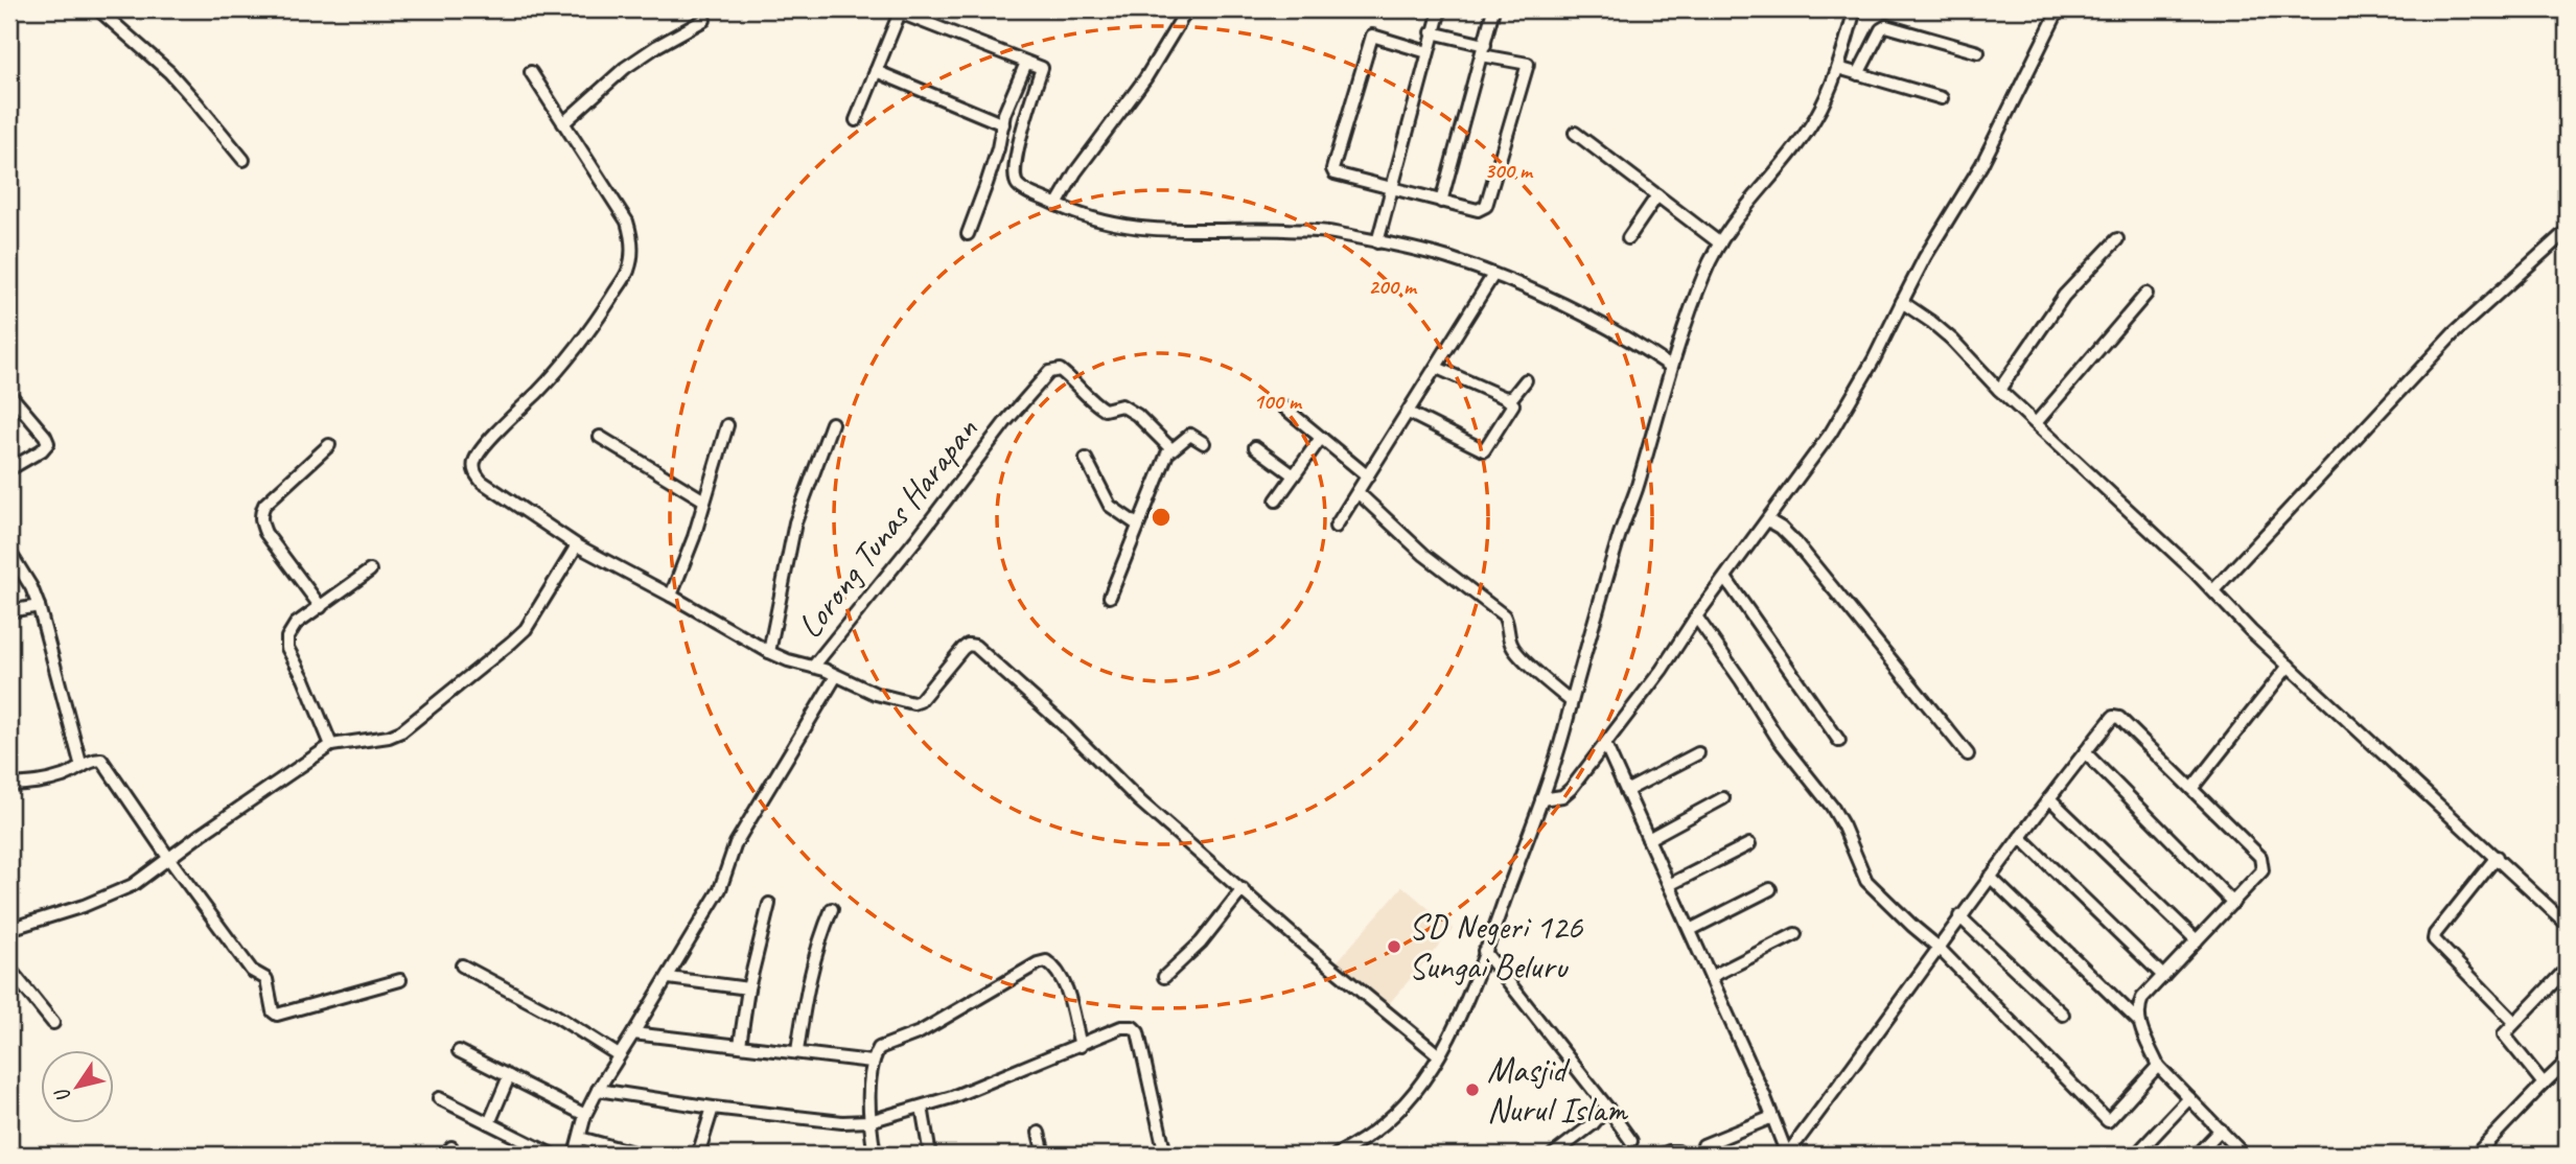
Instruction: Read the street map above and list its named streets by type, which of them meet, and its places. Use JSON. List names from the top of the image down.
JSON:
{
  "streets": {
    "street": ["Lorong Tunas Harapan"]
  },
  "places": ["SD Negeri 126 Sungai Beluru", "Masjid Nurul Islam"],
  "north": "bottom left",
  "rings": ["300 m", "200 m", "100 m"]
}
